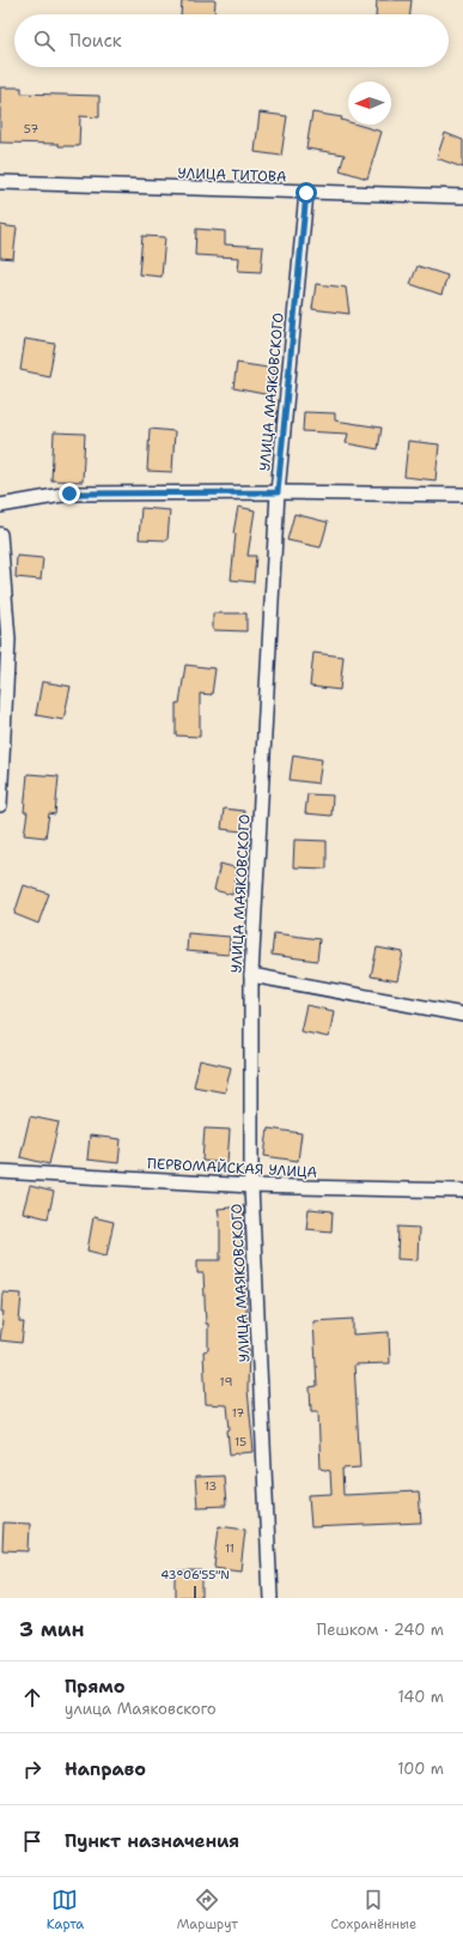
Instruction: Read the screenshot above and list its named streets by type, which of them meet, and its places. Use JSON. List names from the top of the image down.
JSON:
{
  "streets": {
    "street": ["УЛИЦА ТИТОВА", "УЛИЦА МАЯКОВСКОГО", "ПЕРВОМАЙСКАЯ УЛИЦА"]
  },
  "crossings": [
    ["УЛИЦА ТИТОВА", "УЛИЦА МАЯКОВСКОГО"],
    ["УЛИЦА МАЯКОВСКОГО", "ПЕРВОМАЙСКАЯ УЛИЦА"]
  ],
  "house_numbers": [
    "57",
    "19",
    "17",
    "15",
    "13",
    "11"
  ],
  "north": "left",
  "page": {
    "search": "Поиск",
    "heading": ["3 мин", "Пешком · 240 m"],
    "list": [
      ["Прямо", "улица Маяковского", "140 m"],
      ["Направо", "100 m"],
      "Пункт назначения"
    ],
    "nav": ["Карта", "Маршрут", "Сохранённые"]
  },
  "coordinates": ["43°06'55\"N"]
}
